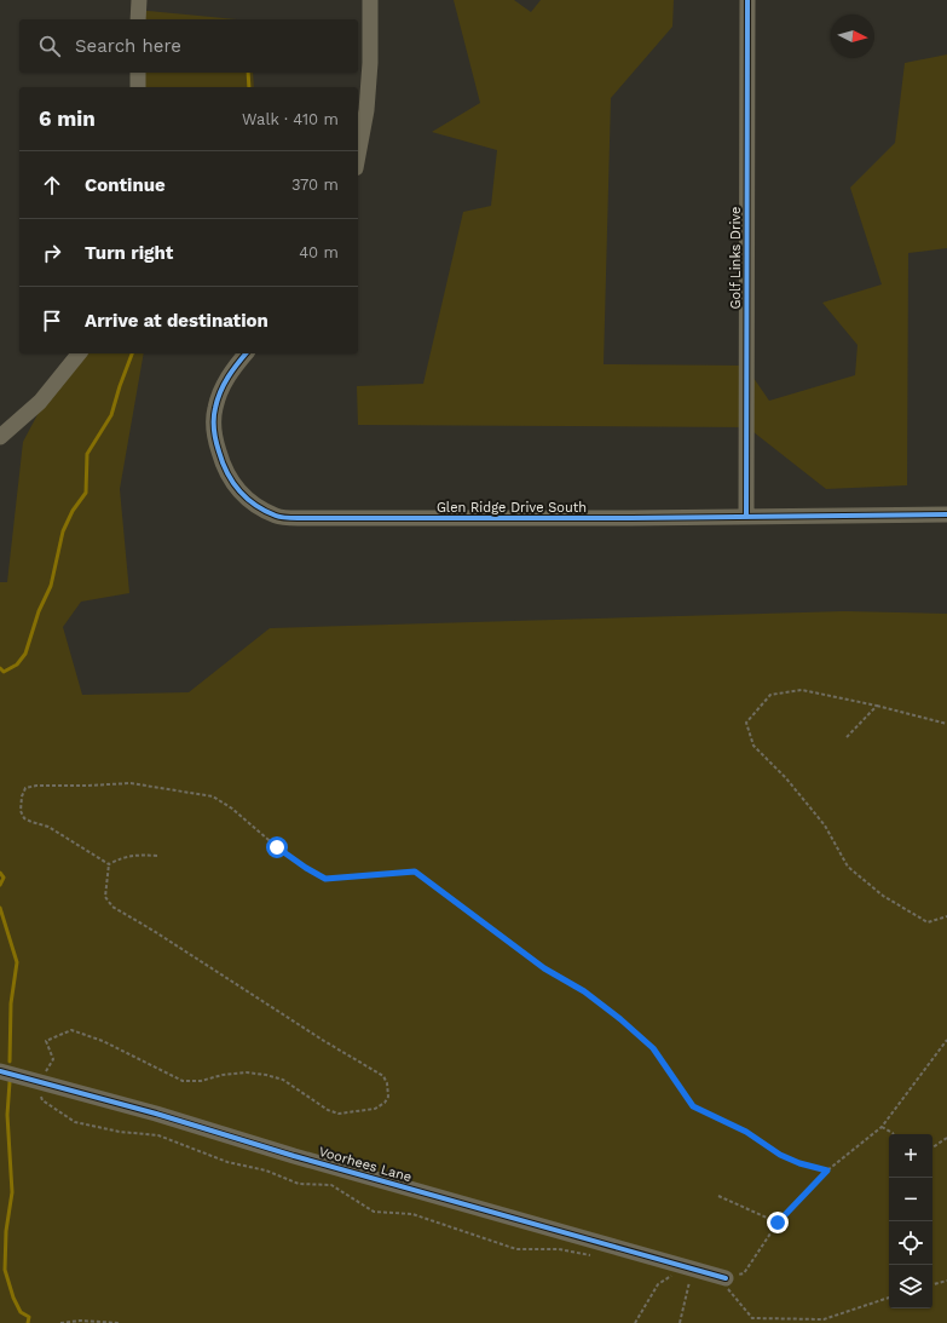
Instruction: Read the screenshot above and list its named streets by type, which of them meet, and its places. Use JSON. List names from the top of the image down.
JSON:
{
  "streets": {
    "street": ["Golf Links Drive", "Glen Ridge Drive South", "Voorhees Lane"]
  },
  "crossings": [
    ["Golf Links Drive", "Glen Ridge Drive South"]
  ],
  "north": "right",
  "page": {
    "search": "Search here",
    "heading": ["6 min", "Walk · 410 m"],
    "list": [
      ["Continue", "370 m"],
      ["Turn right", "40 m"],
      "Arrive at destination"
    ],
    "map_buttons": ["+", "−"]
  }
}
